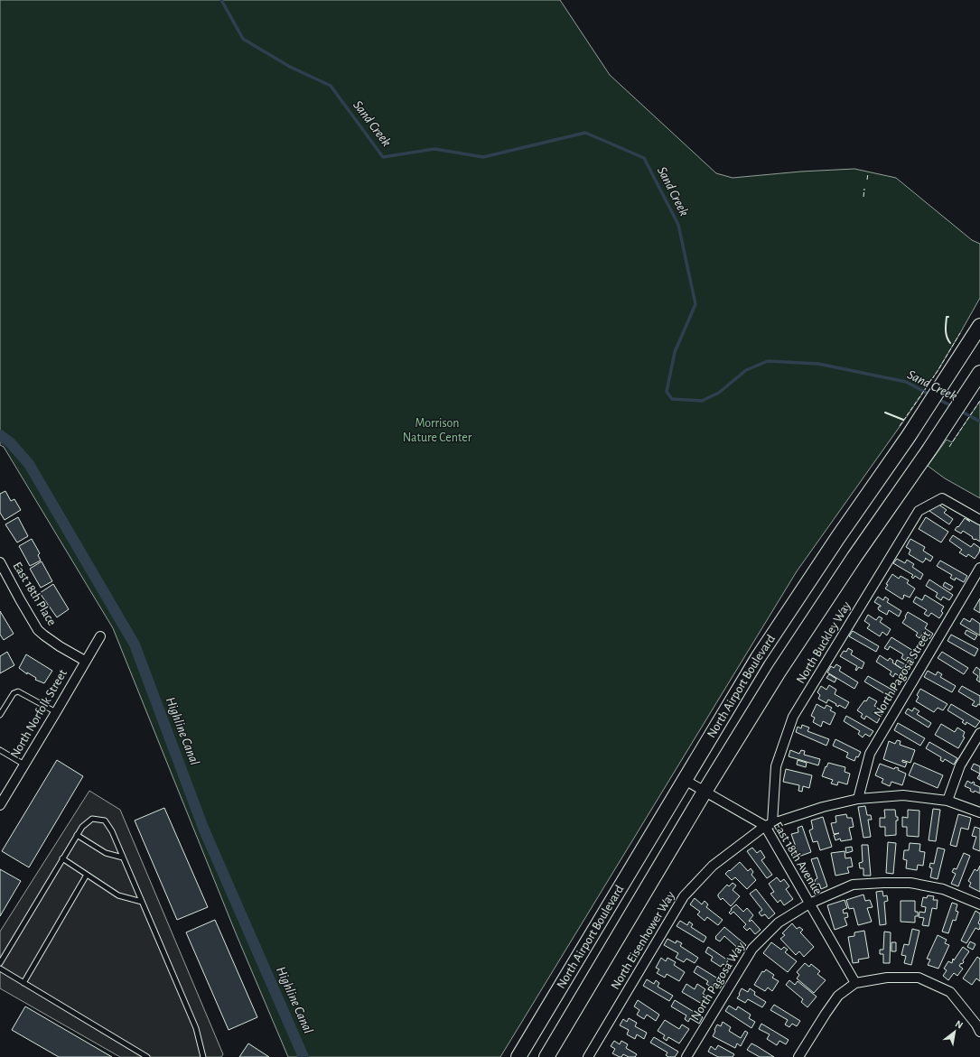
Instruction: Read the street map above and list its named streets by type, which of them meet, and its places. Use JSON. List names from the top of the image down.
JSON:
{
  "streets": {
    "main road": ["North Airport Boulevard"],
    "street": [
      "East 18th Place",
      "North Buckley Way",
      "North Pagosa Street",
      "North Norfolk Street",
      "East 18th Avenue",
      "North Eisenhower Way",
      "North Pagosa Way"
    ]
  },
  "crossings": [
    ["East 18th Place", "North Norfolk Street"],
    ["North Buckley Way", "East 18th Avenue"],
    ["North Buckley Way", "North Eisenhower Way"],
    ["North Pagosa Street", "North Eisenhower Way"],
    ["North Airport Boulevard", "East 18th Avenue"],
    ["East 18th Avenue", "North Eisenhower Way"],
    ["East 18th Avenue", "North Pagosa Way"]
  ],
  "water": ["Sand Creek", "Highline Canal"],
  "parks": ["Morrison Nature Center"],
  "north": "top right"
}
